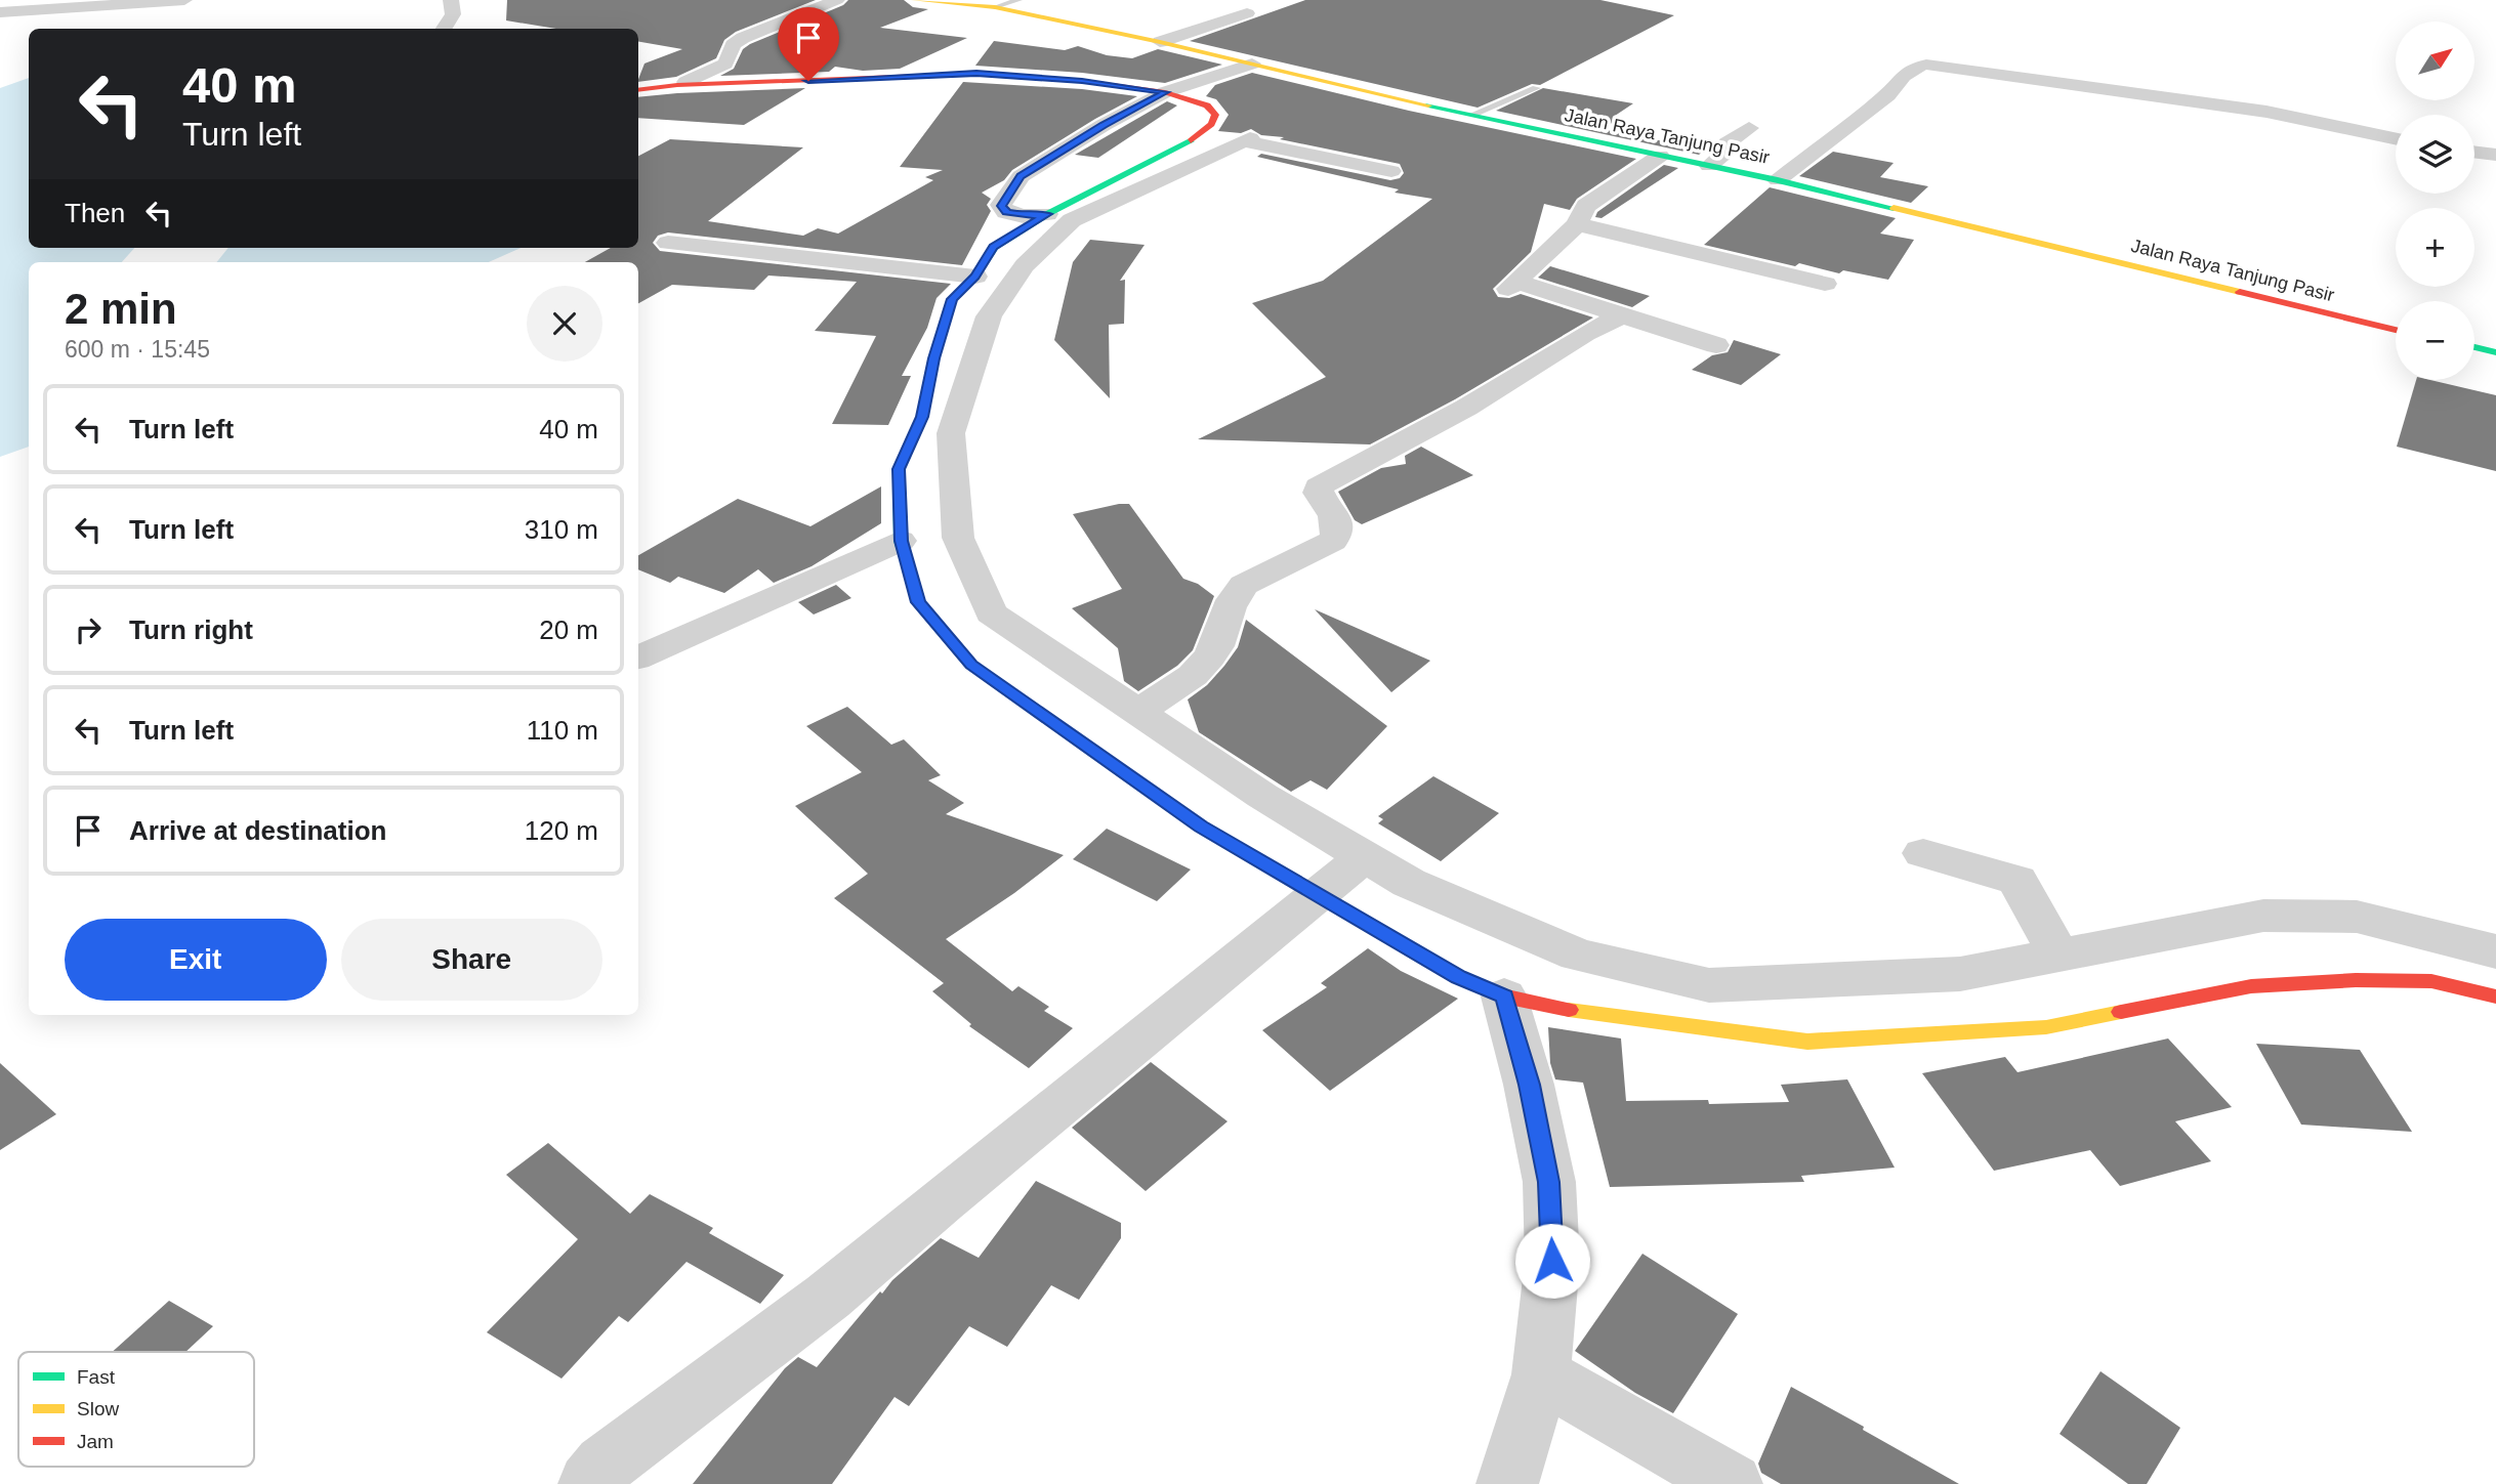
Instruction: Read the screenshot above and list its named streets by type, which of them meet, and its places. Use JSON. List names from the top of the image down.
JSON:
{
  "streets": {
    "street": ["Jalan Raya Tanjung Pasir"]
  },
  "legend": ["Fast", "Slow", "Jam"],
  "north": "top right",
  "page": {
    "map_buttons": ["+", "−"],
    "turn": ["40 m", "Turn left"],
    "then": "Then",
    "heading": ["2 min", "600 m · 15:45"],
    "list": [
      {
        "name": "Turn left",
        "value": "40 m"
      },
      {
        "name": "Turn left",
        "value": "310 m"
      },
      {
        "name": "Turn right",
        "value": "20 m"
      },
      {
        "name": "Turn left",
        "value": "110 m"
      },
      {
        "name": "Arrive at destination",
        "value": "120 m"
      }
    ],
    "buttons": ["Exit", "Share"]
  }
}
